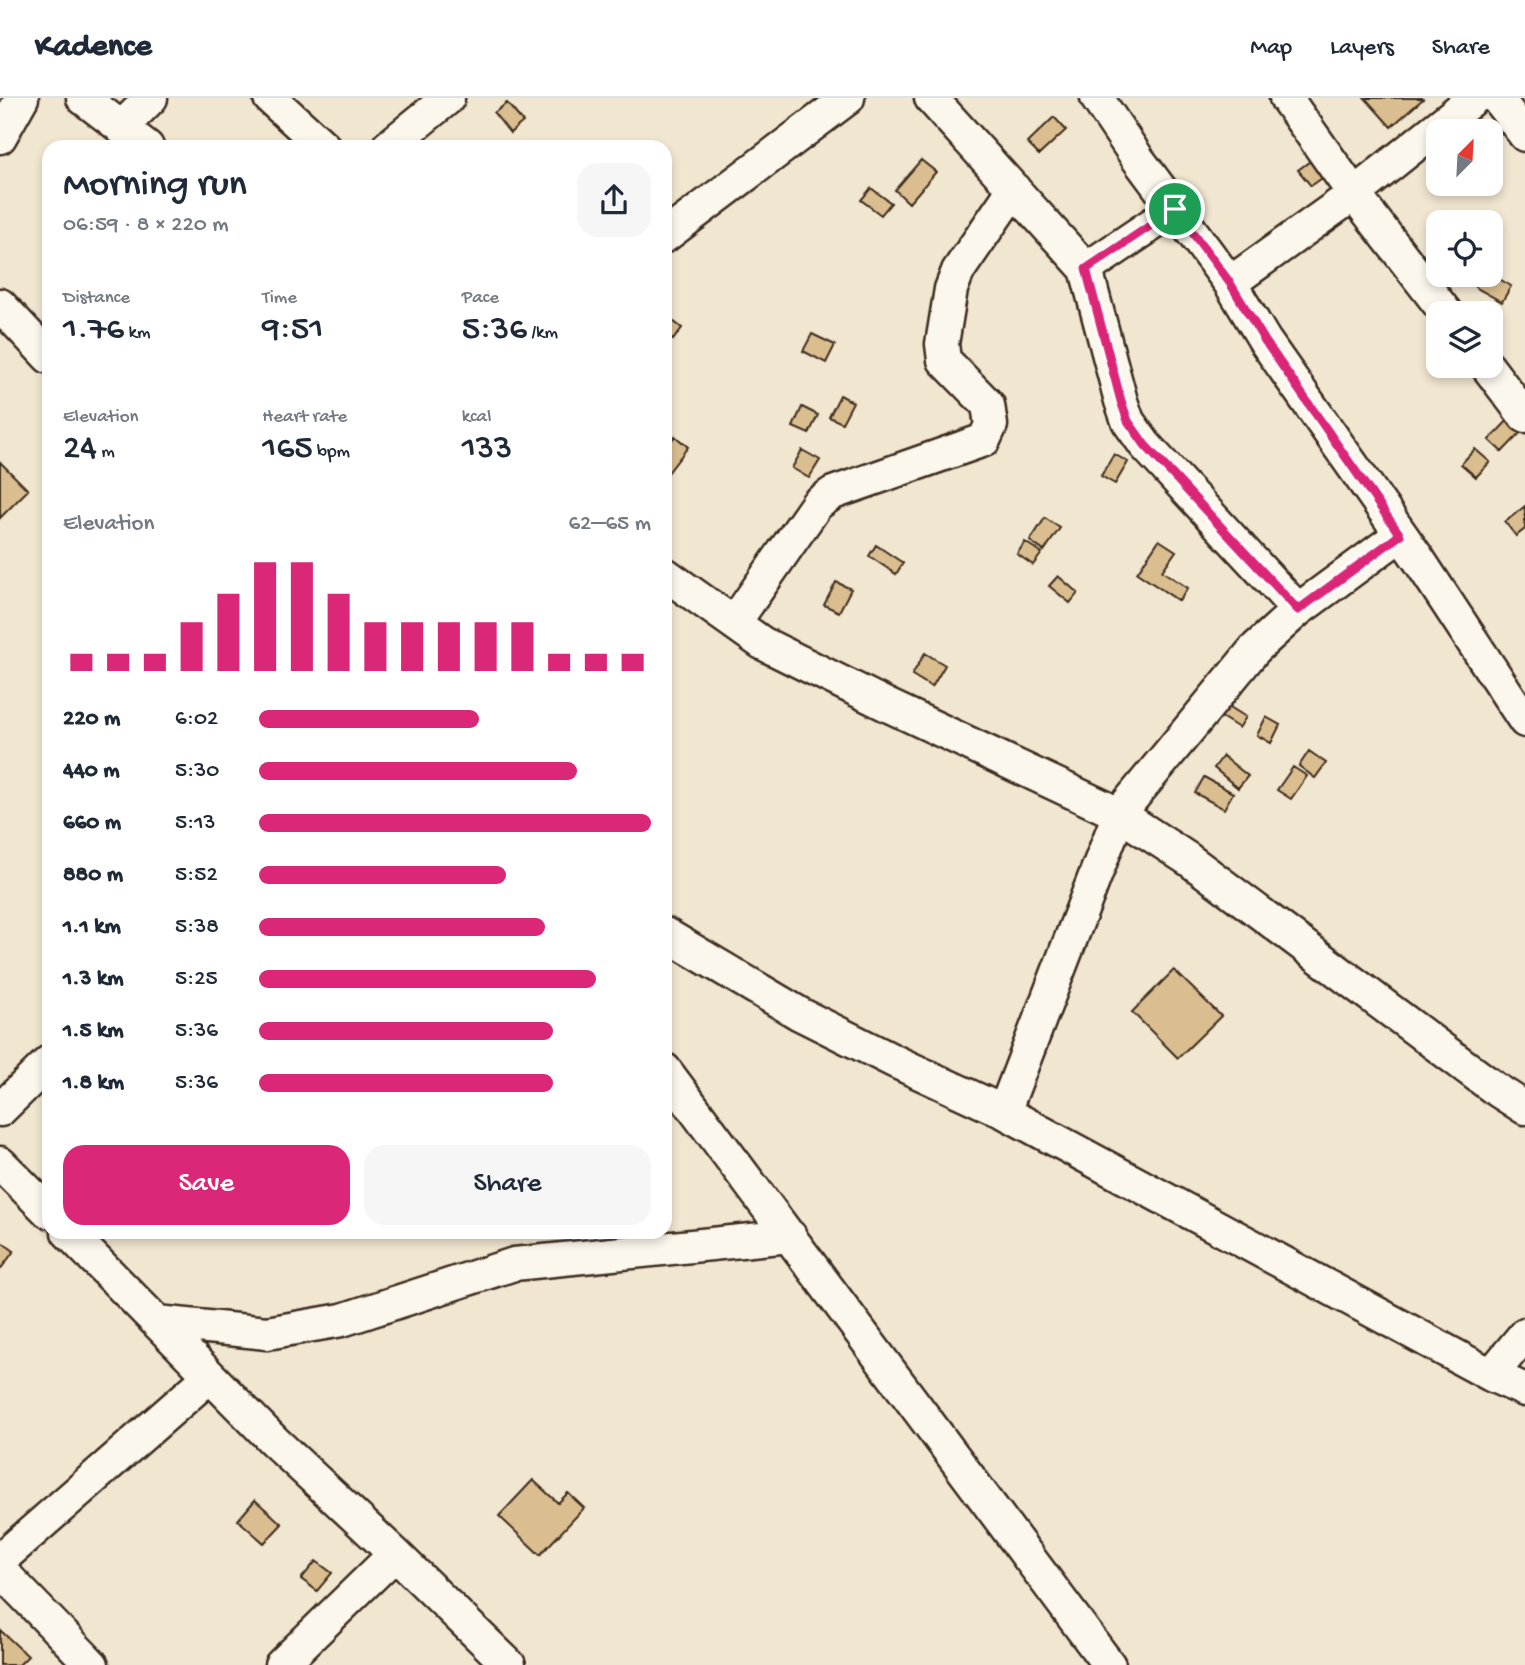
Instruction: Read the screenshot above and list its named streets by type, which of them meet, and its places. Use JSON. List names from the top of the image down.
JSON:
{
  "north": "top right",
  "page": {
    "header": "Kadence",
    "nav": ["Map", "Layers", "Share"],
    "heading": ["Morning run", "06:59 · 8 × 220 m"],
    "stats": [
      ["Distance", "1.76 km"],
      ["Time", "9:51"],
      ["Pace", "5:36 /km"],
      ["Elevation", "24 m"],
      ["Heart rate", "165 bpm"],
      ["kcal", "133"]
    ],
    "chart": ["Elevation", "62–65 m"],
    "list": [
      {
        "name": "220 m",
        "note": "6:02"
      },
      {
        "name": "440 m",
        "note": "5:30"
      },
      {
        "name": "660 m",
        "note": "5:13"
      },
      {
        "name": "880 m",
        "note": "5:52"
      },
      {
        "name": "1.1 km",
        "note": "5:38"
      },
      {
        "name": "1.3 km",
        "note": "5:25"
      },
      {
        "name": "1.5 km",
        "note": "5:36"
      },
      {
        "name": "1.8 km",
        "note": "5:36"
      }
    ],
    "buttons": ["Save", "Share"]
  }
}
